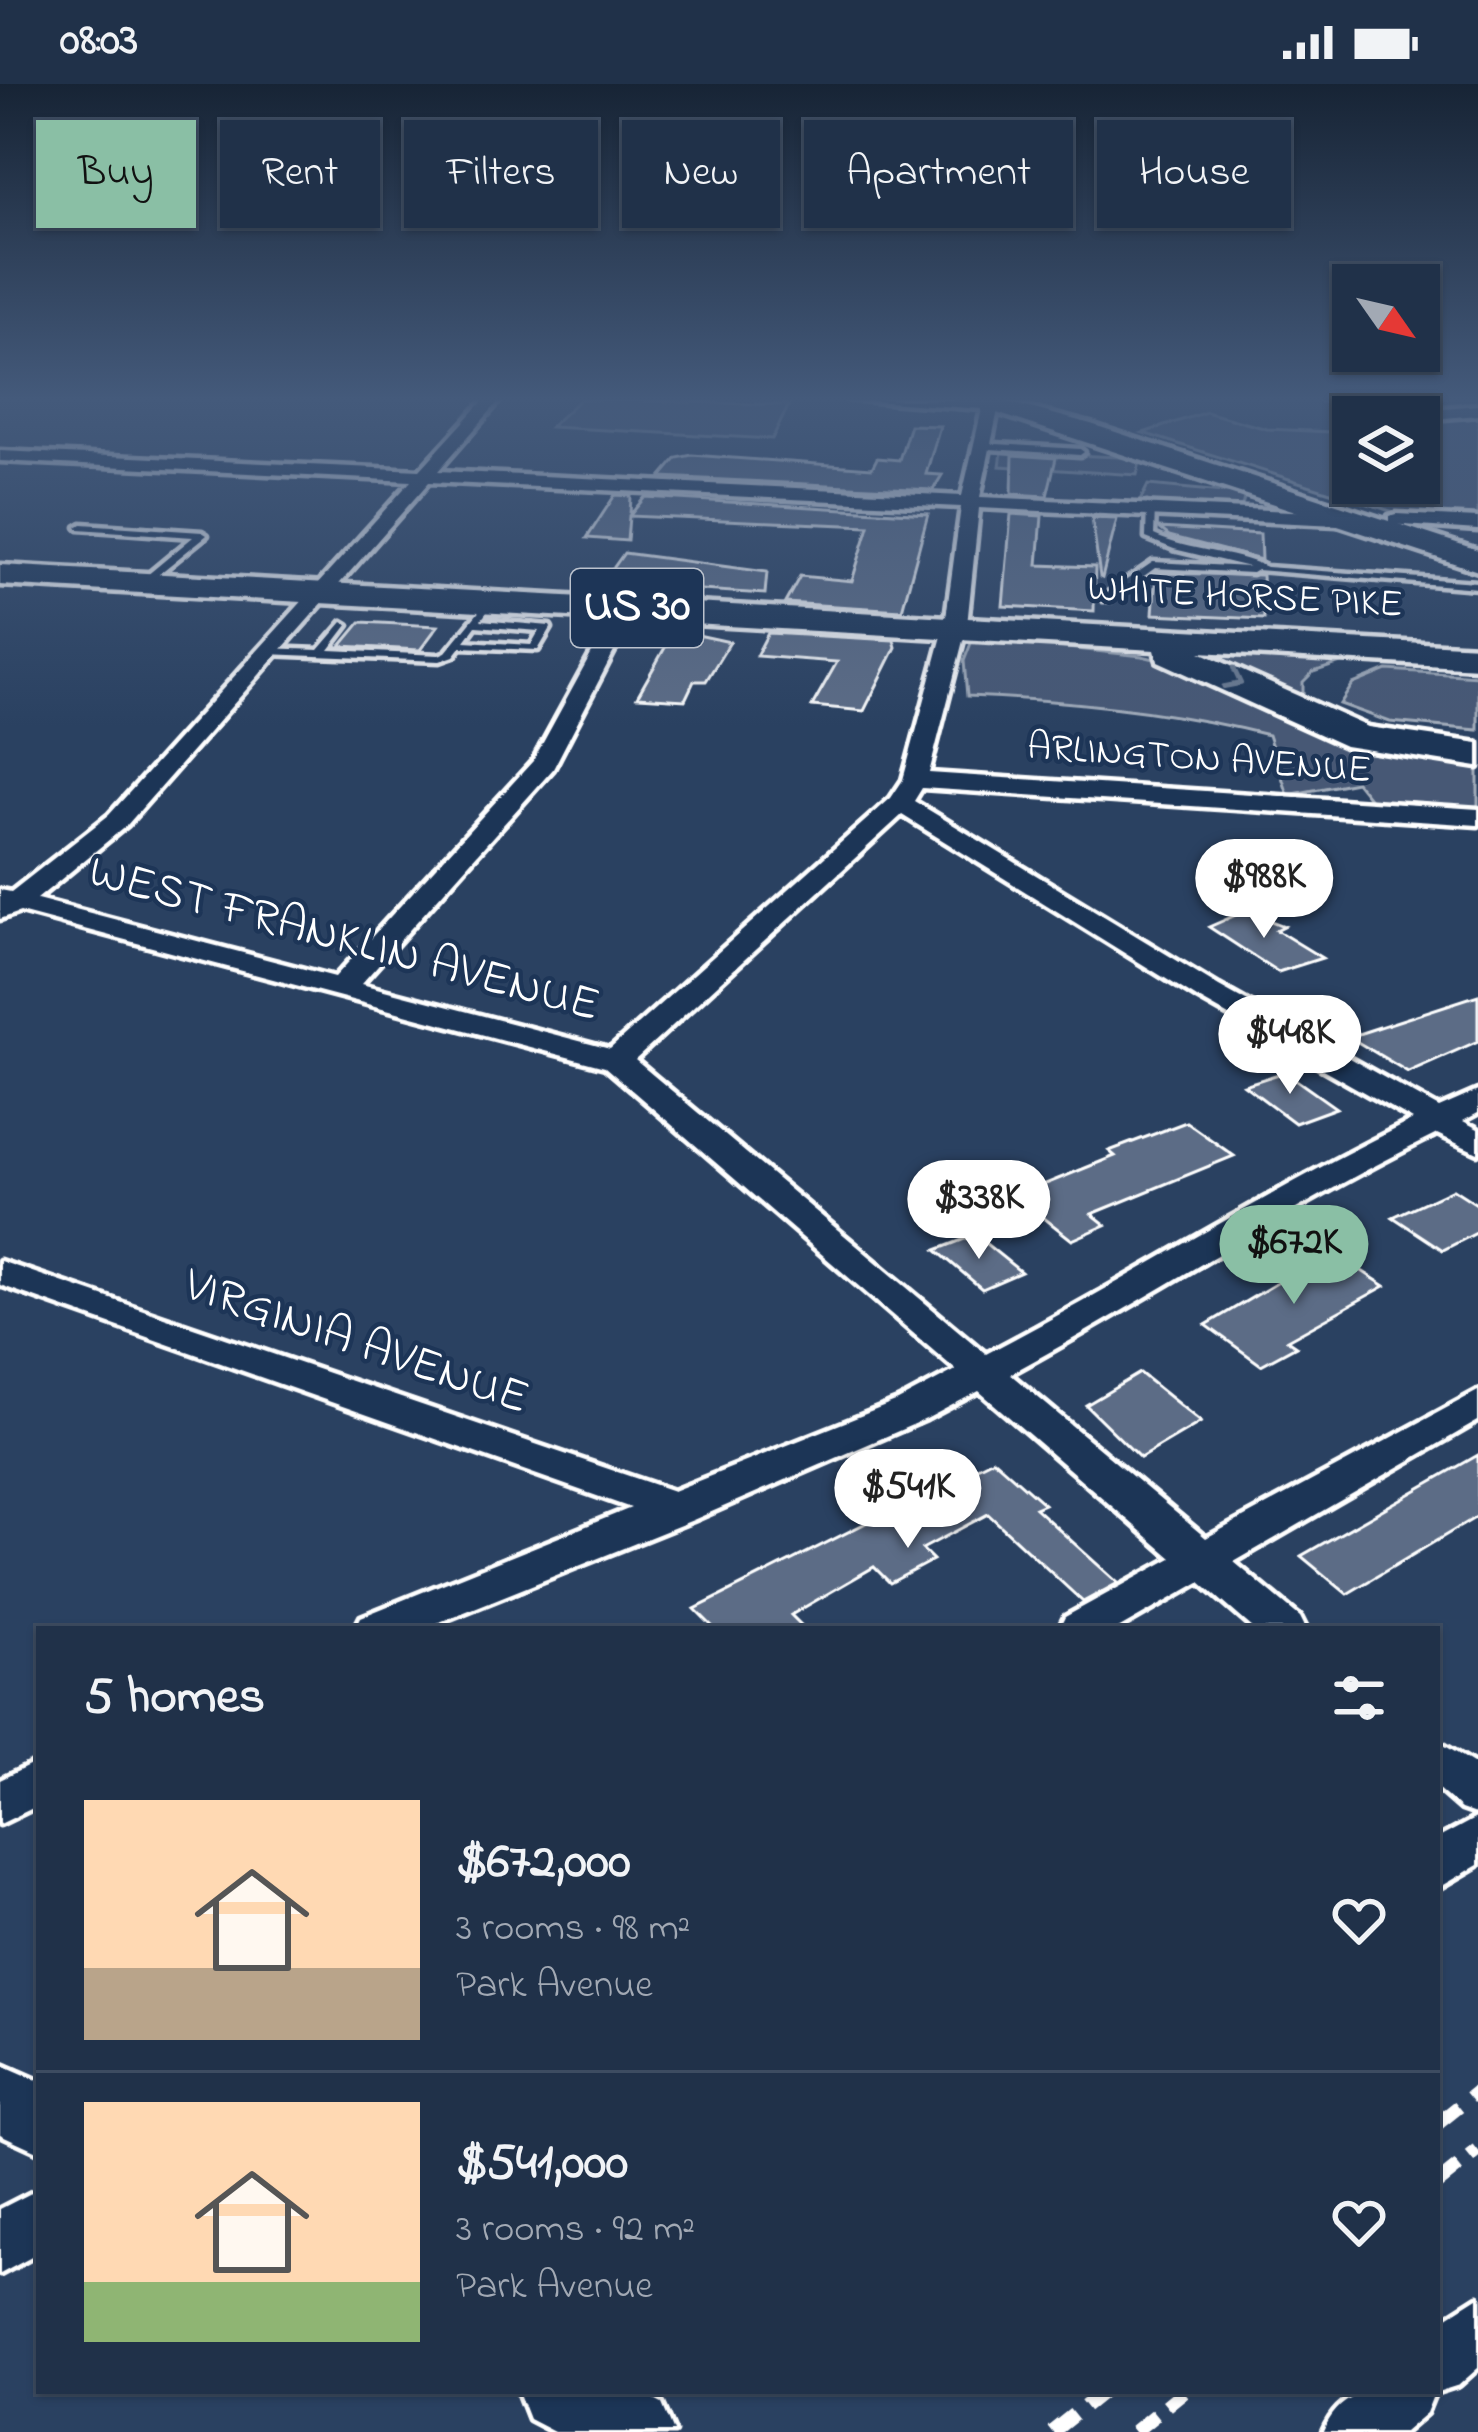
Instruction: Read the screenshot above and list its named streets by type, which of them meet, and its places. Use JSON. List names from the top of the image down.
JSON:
{
  "streets": {
    "highway": ["WHITE HORSE PIKE", "US 30"],
    "street": ["ARLINGTON AVENUE", "WEST FRANKLIN AVENUE", "VIRGINIA AVENUE"]
  },
  "north": "bottom right",
  "page": {
    "status": "08:03",
    "chip": [
      "Buy",
      "Rent",
      "Filters",
      "New",
      "Apartment",
      "House"
    ],
    "price": [
      "$988K",
      "$448K",
      "$338K",
      "$672K",
      "$541K"
    ],
    "heading": "5 homes",
    "list": [
      {
        "name": "$672,000",
        "note": "3 rooms · 98 m² · Park Avenue"
      },
      {
        "name": "$541,000",
        "note": "3 rooms · 92 m² · Park Avenue"
      }
    ]
  }
}
